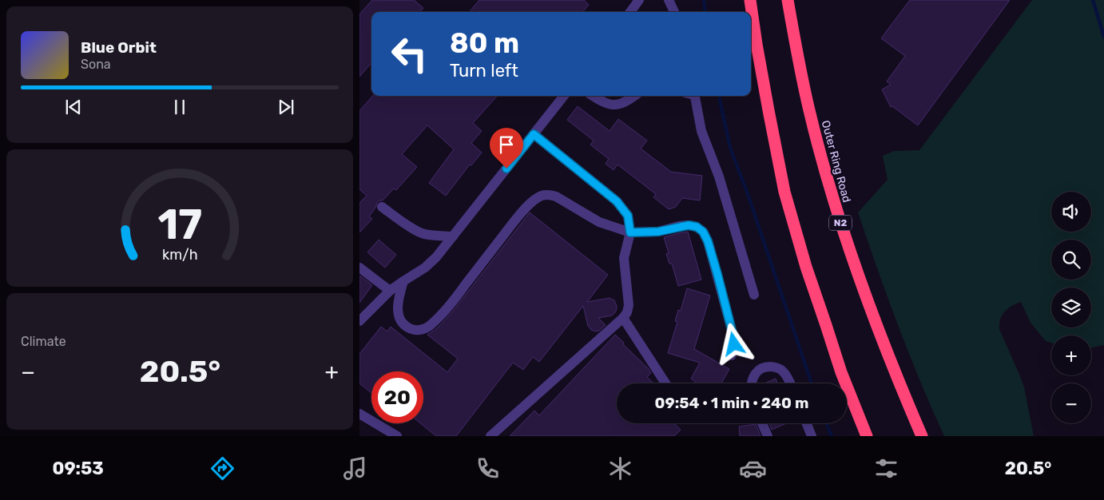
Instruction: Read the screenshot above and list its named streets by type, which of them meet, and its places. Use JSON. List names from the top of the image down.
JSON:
{
  "streets": {
    "highway": ["Outer Ring Road", "N2"]
  },
  "page": {
    "turn": ["80 m", "Turn left"],
    "song": ["Blue Orbit", "Sona"],
    "map_buttons": ["+", "−"],
    "tile": "Climate",
    "heat": ["−", "20.5°", "+"],
    "limit": "20",
    "trip": "09:54 · 1 min · 240 m",
    "tabs": ["09:53", "20.5°"],
    "gauge": ["17", "km/h"]
  }
}
